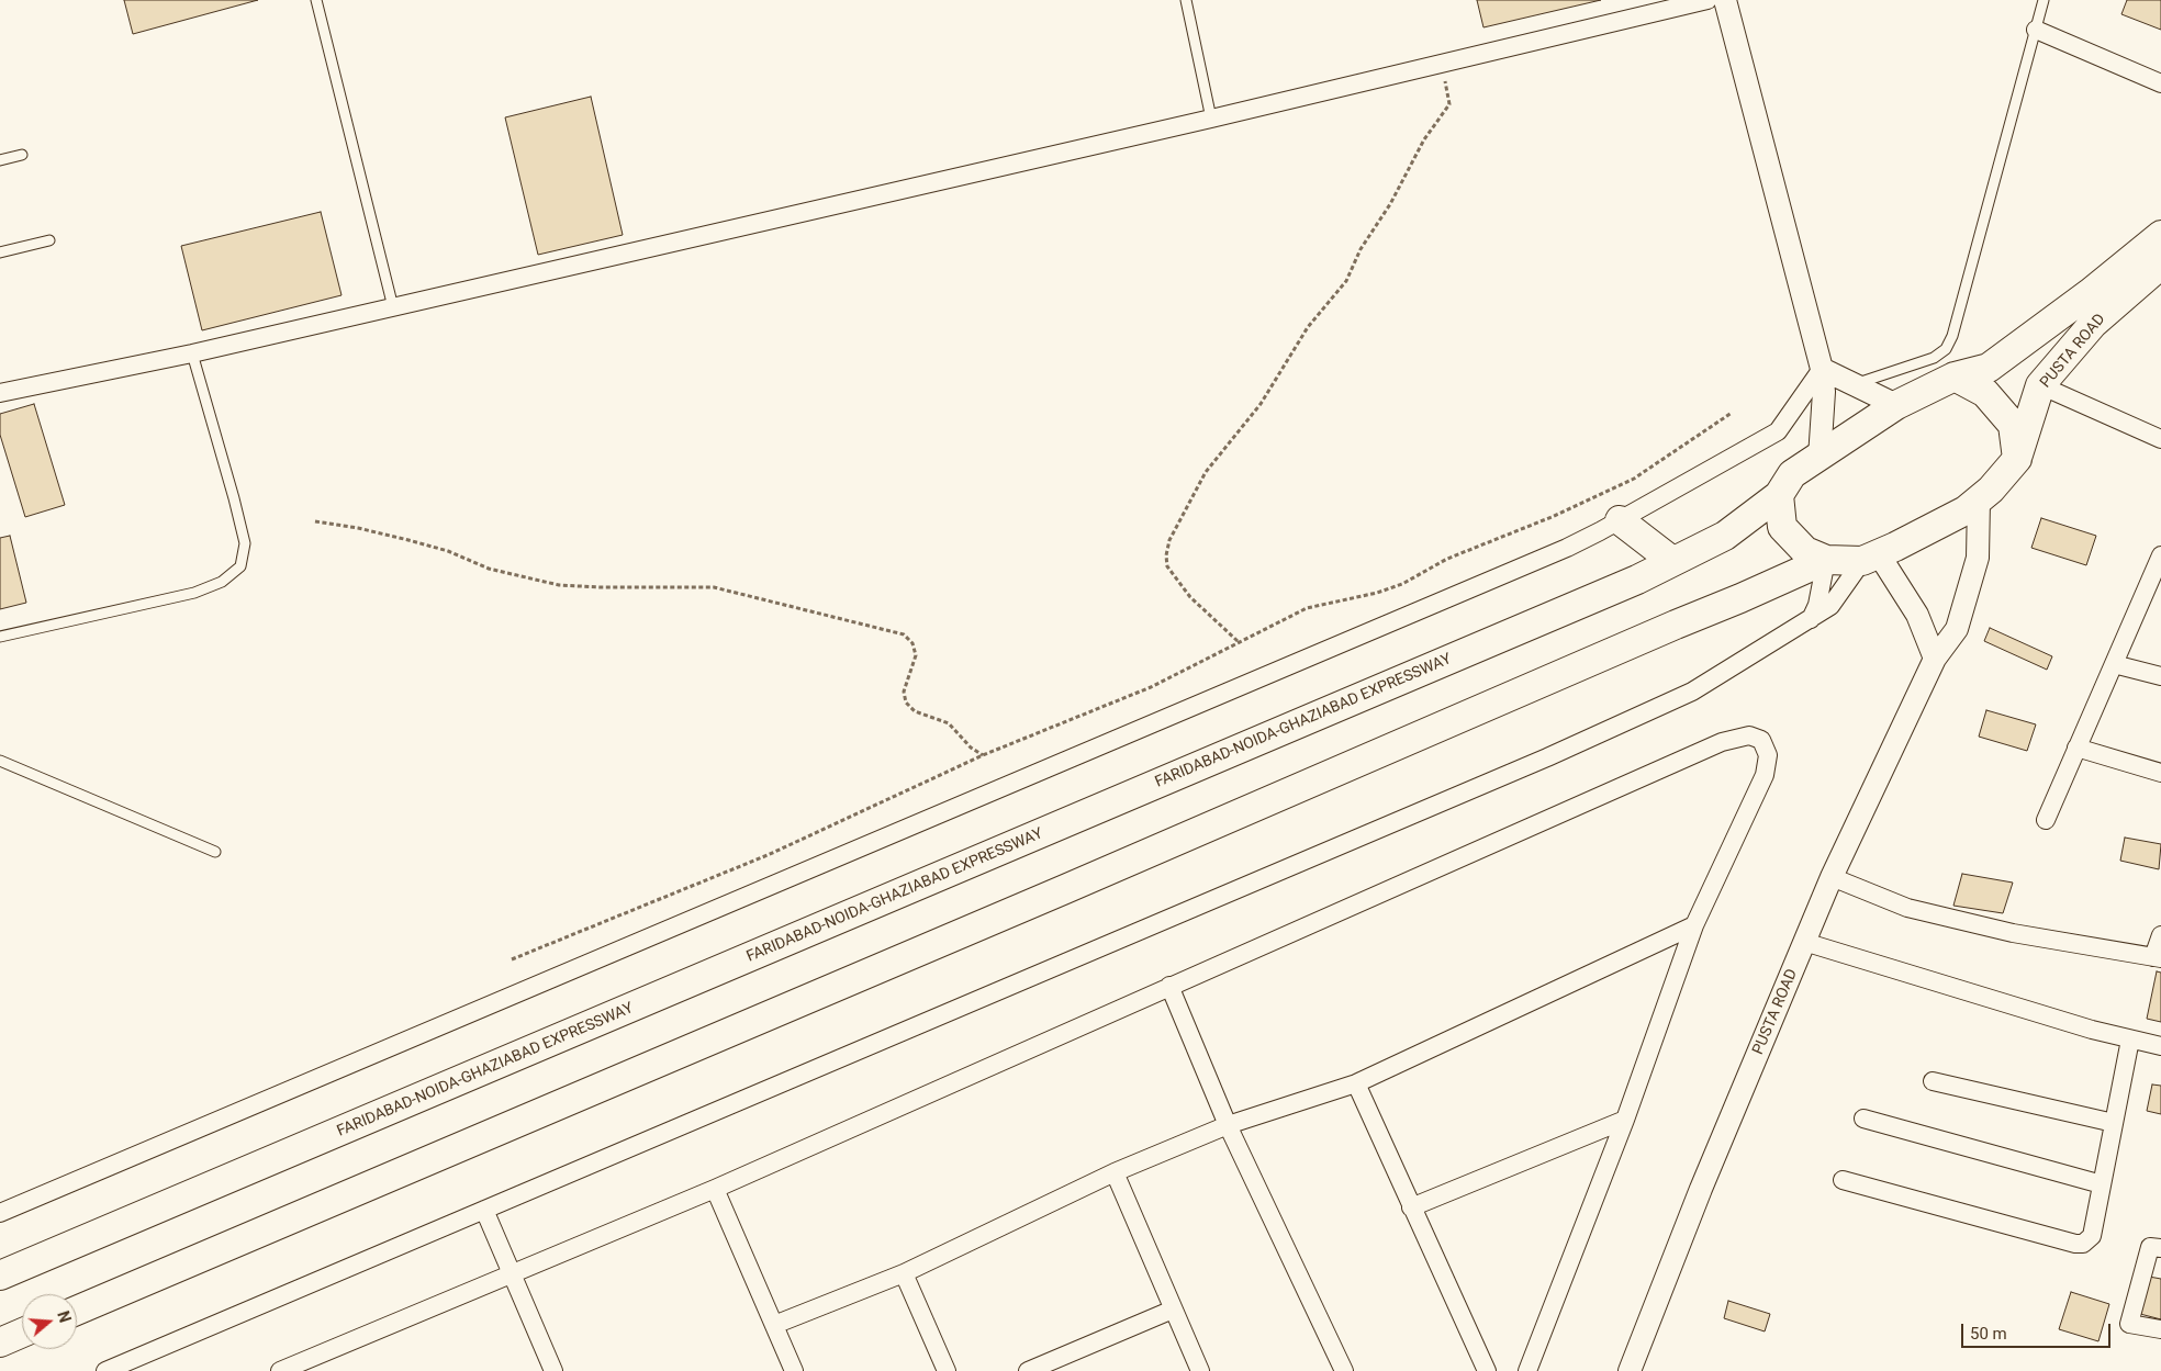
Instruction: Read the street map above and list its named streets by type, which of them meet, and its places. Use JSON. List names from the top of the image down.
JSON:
{
  "streets": {
    "main road": ["PUSTA ROAD", "FARIDABAD-NOIDA-GHAZIABAD EXPRESSWAY"]
  },
  "crossings": [
    ["PUSTA ROAD", "FARIDABAD-NOIDA-GHAZIABAD EXPRESSWAY"]
  ],
  "scale_bar": "50 m",
  "north": "right"
}
